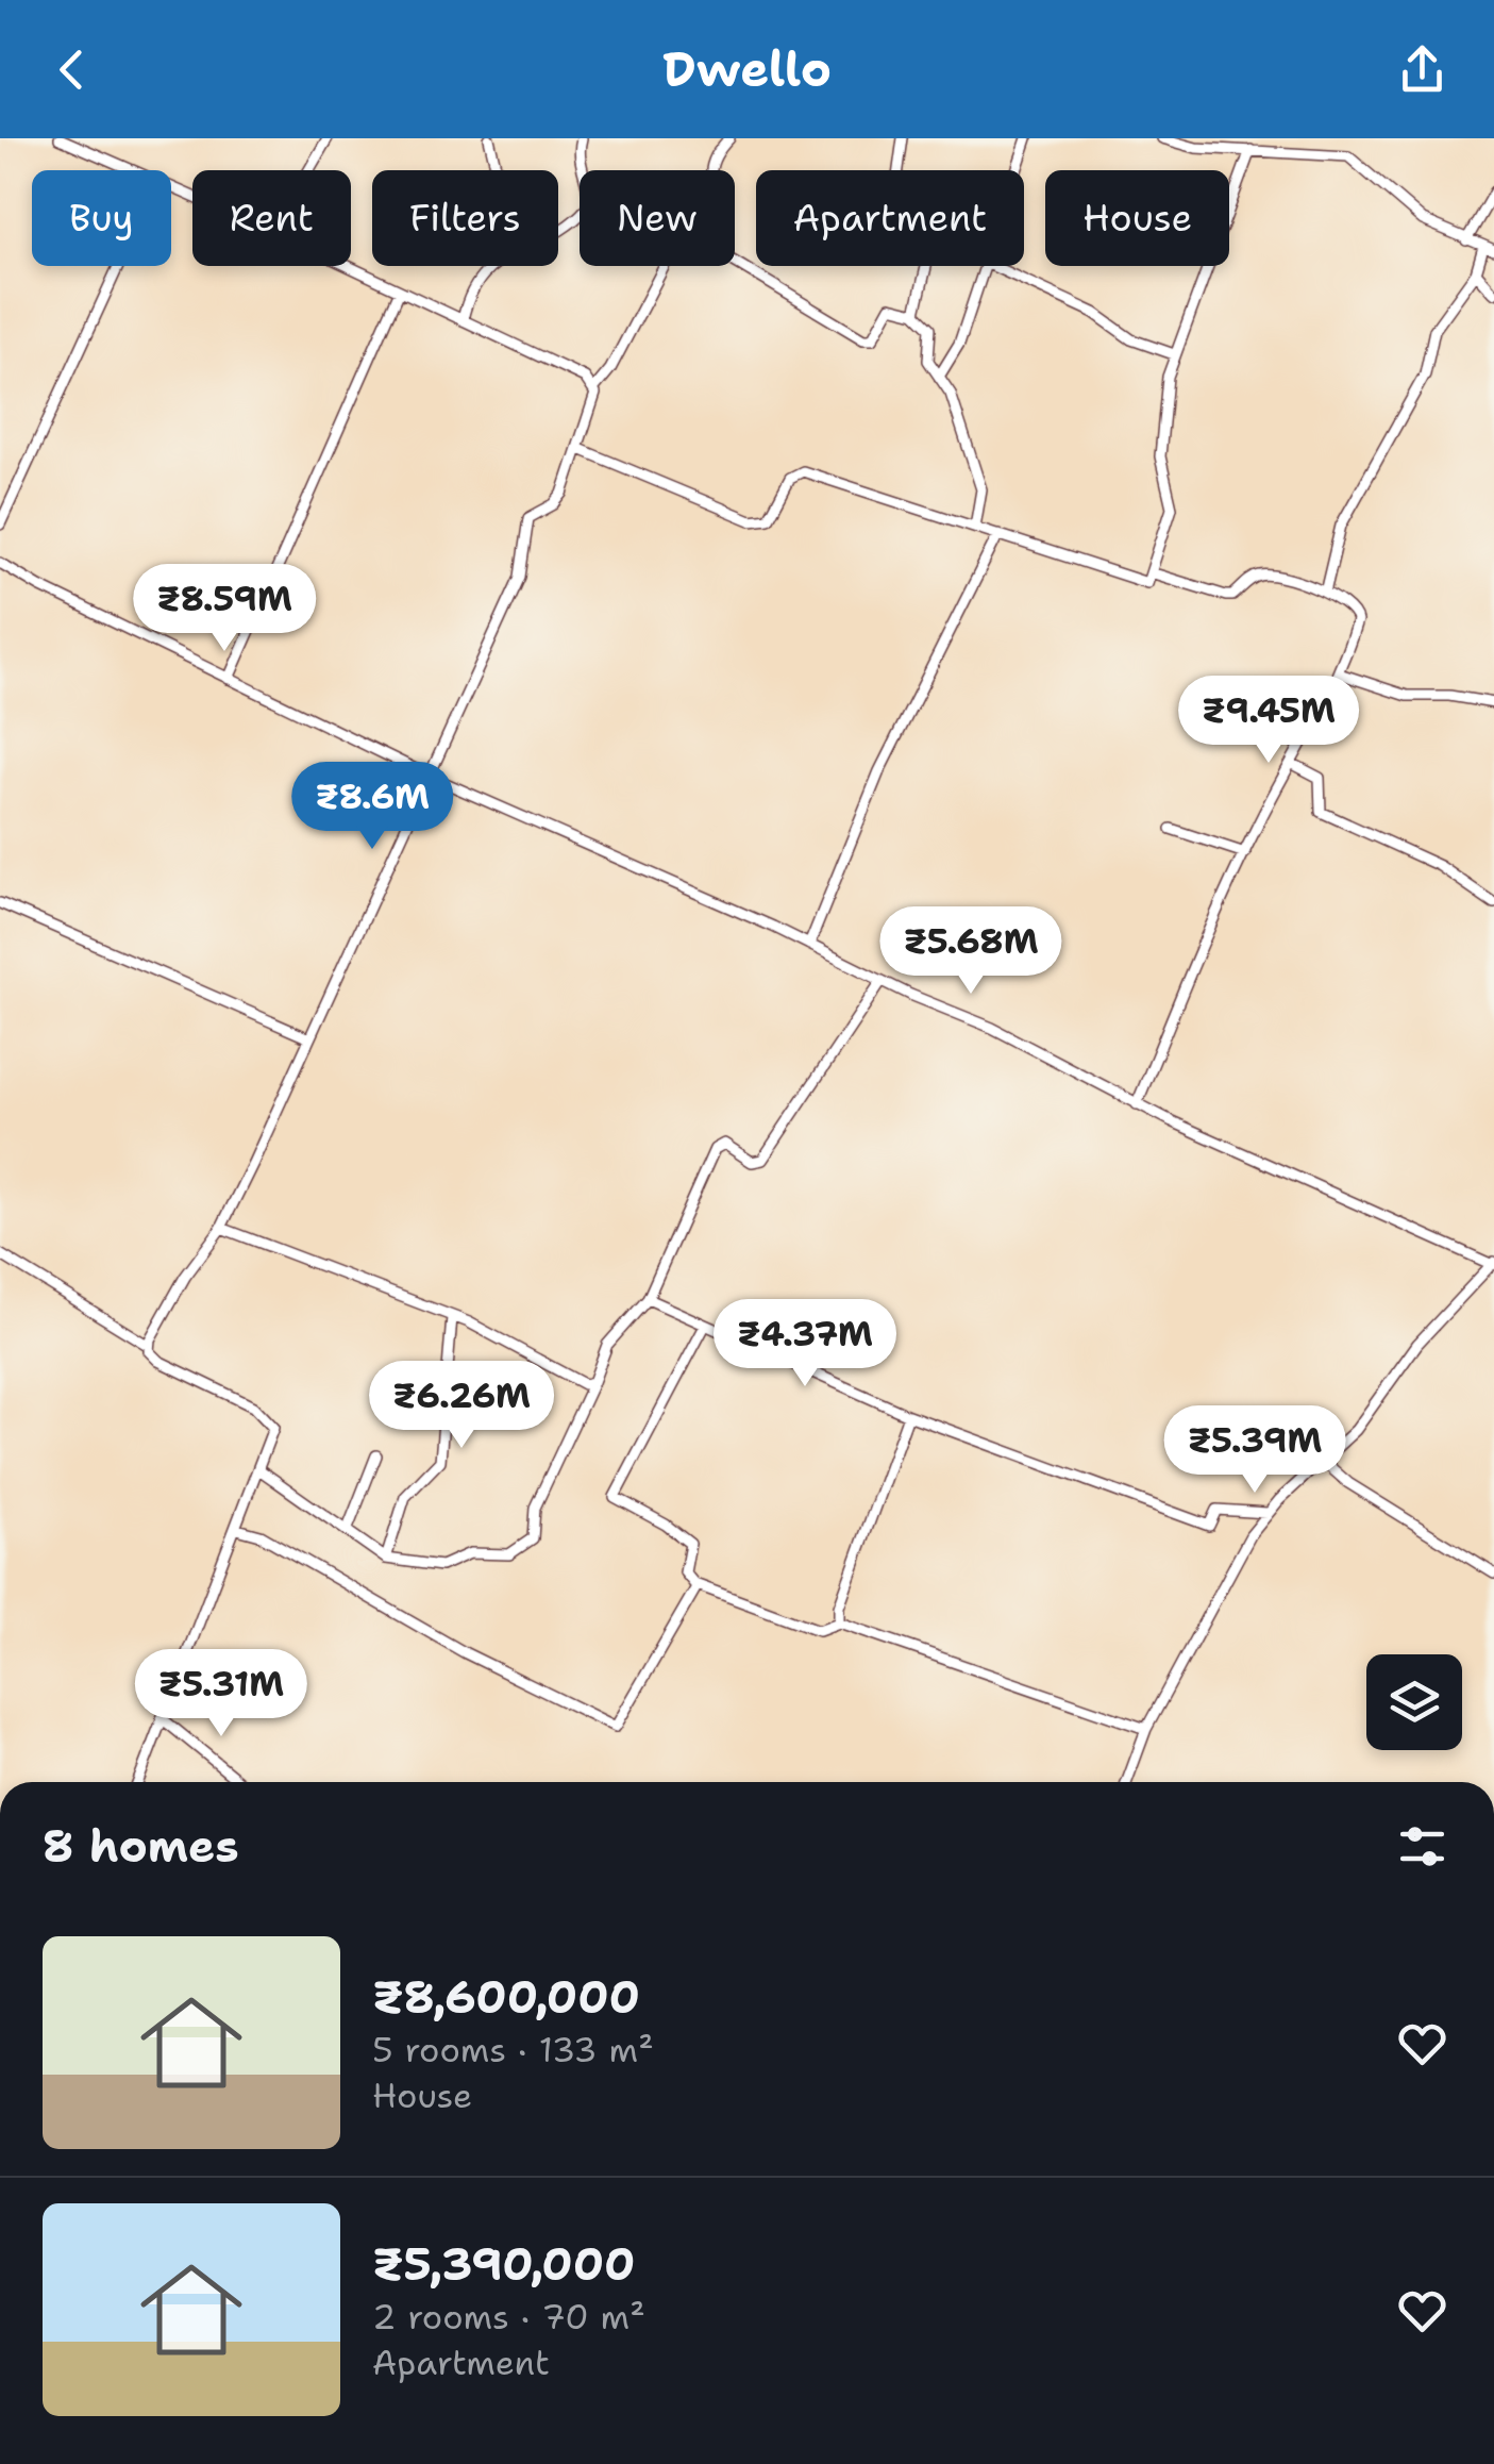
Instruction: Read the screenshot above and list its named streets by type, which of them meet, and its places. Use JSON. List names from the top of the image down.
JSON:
{
  "page": {
    "header": "Dwello",
    "chip": [
      "Buy",
      "Rent",
      "Filters",
      "New",
      "Apartment",
      "House"
    ],
    "price": [
      "₹8.59M",
      "₹9.45M",
      "₹8.6M",
      "₹5.68M",
      "₹4.37M",
      "₹6.26M",
      "₹5.39M",
      "₹5.31M"
    ],
    "heading": "8 homes",
    "list": [
      {
        "name": "₹8,600,000",
        "note": "5 rooms · 133 m² · House"
      },
      {
        "name": "₹5,390,000",
        "note": "2 rooms · 70 m² · Apartment"
      }
    ]
  }
}
